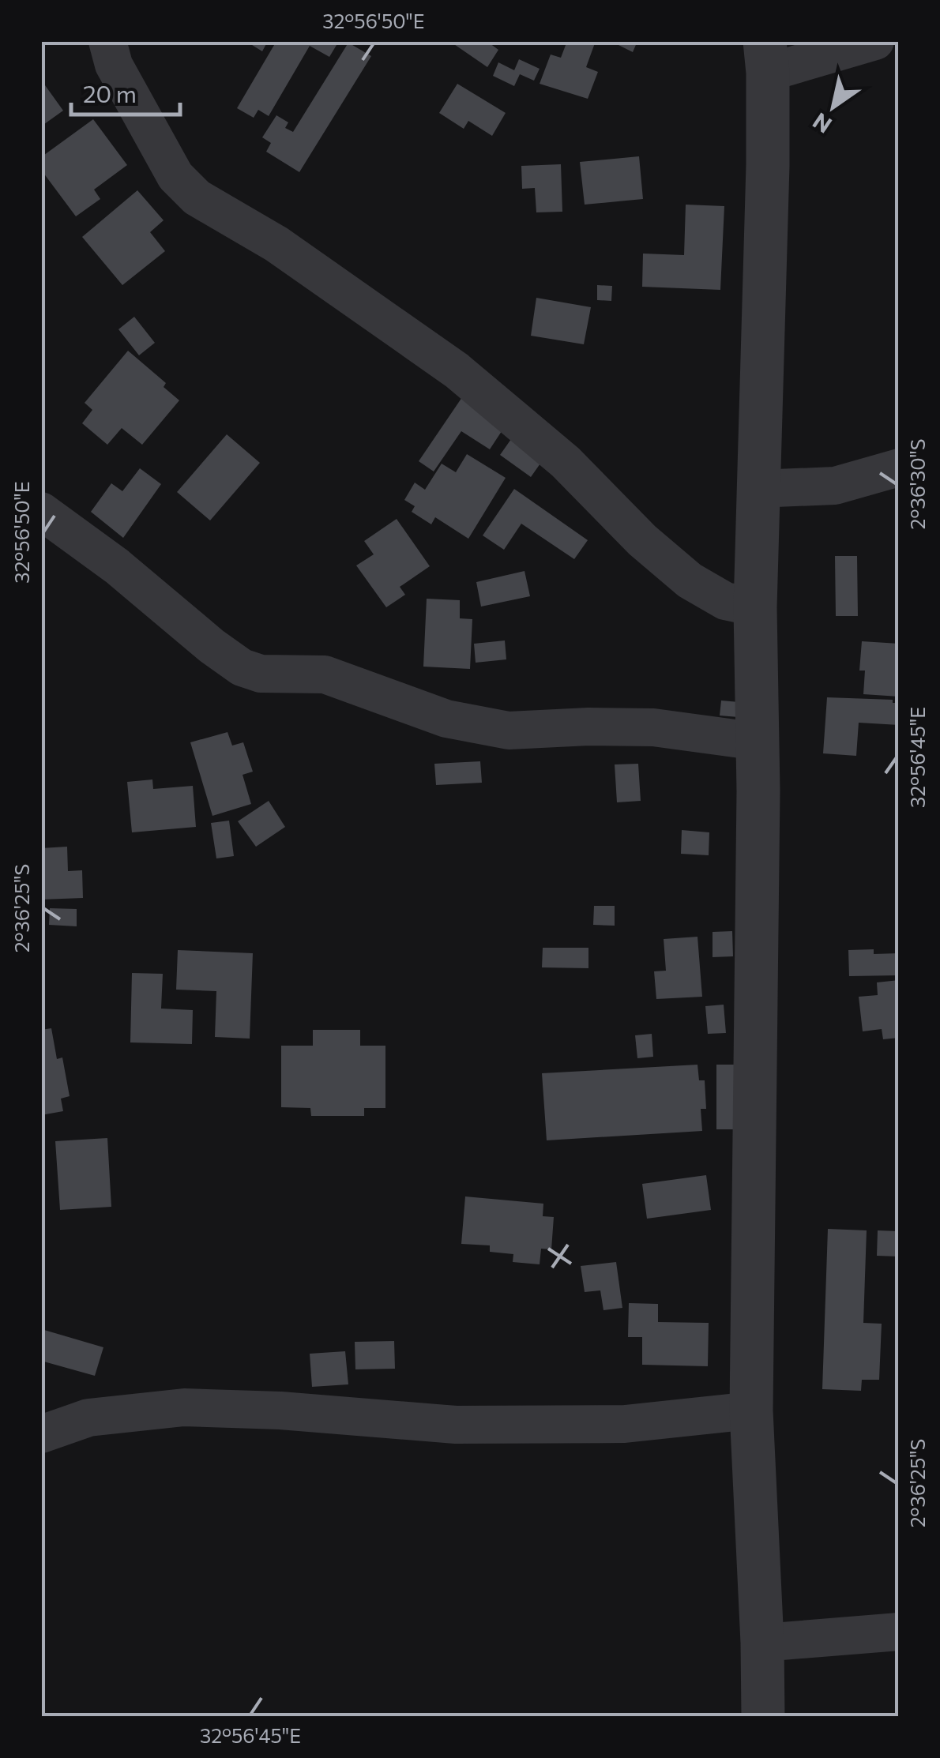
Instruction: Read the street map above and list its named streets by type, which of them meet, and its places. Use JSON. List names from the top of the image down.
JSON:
{
  "scale_bar": "20 m",
  "north": "bottom left",
  "coordinates": [
    "32°56'50\"E",
    "2°36'30\"S",
    "32°56'45\"E",
    "2°36'25\"S"
  ]
}
